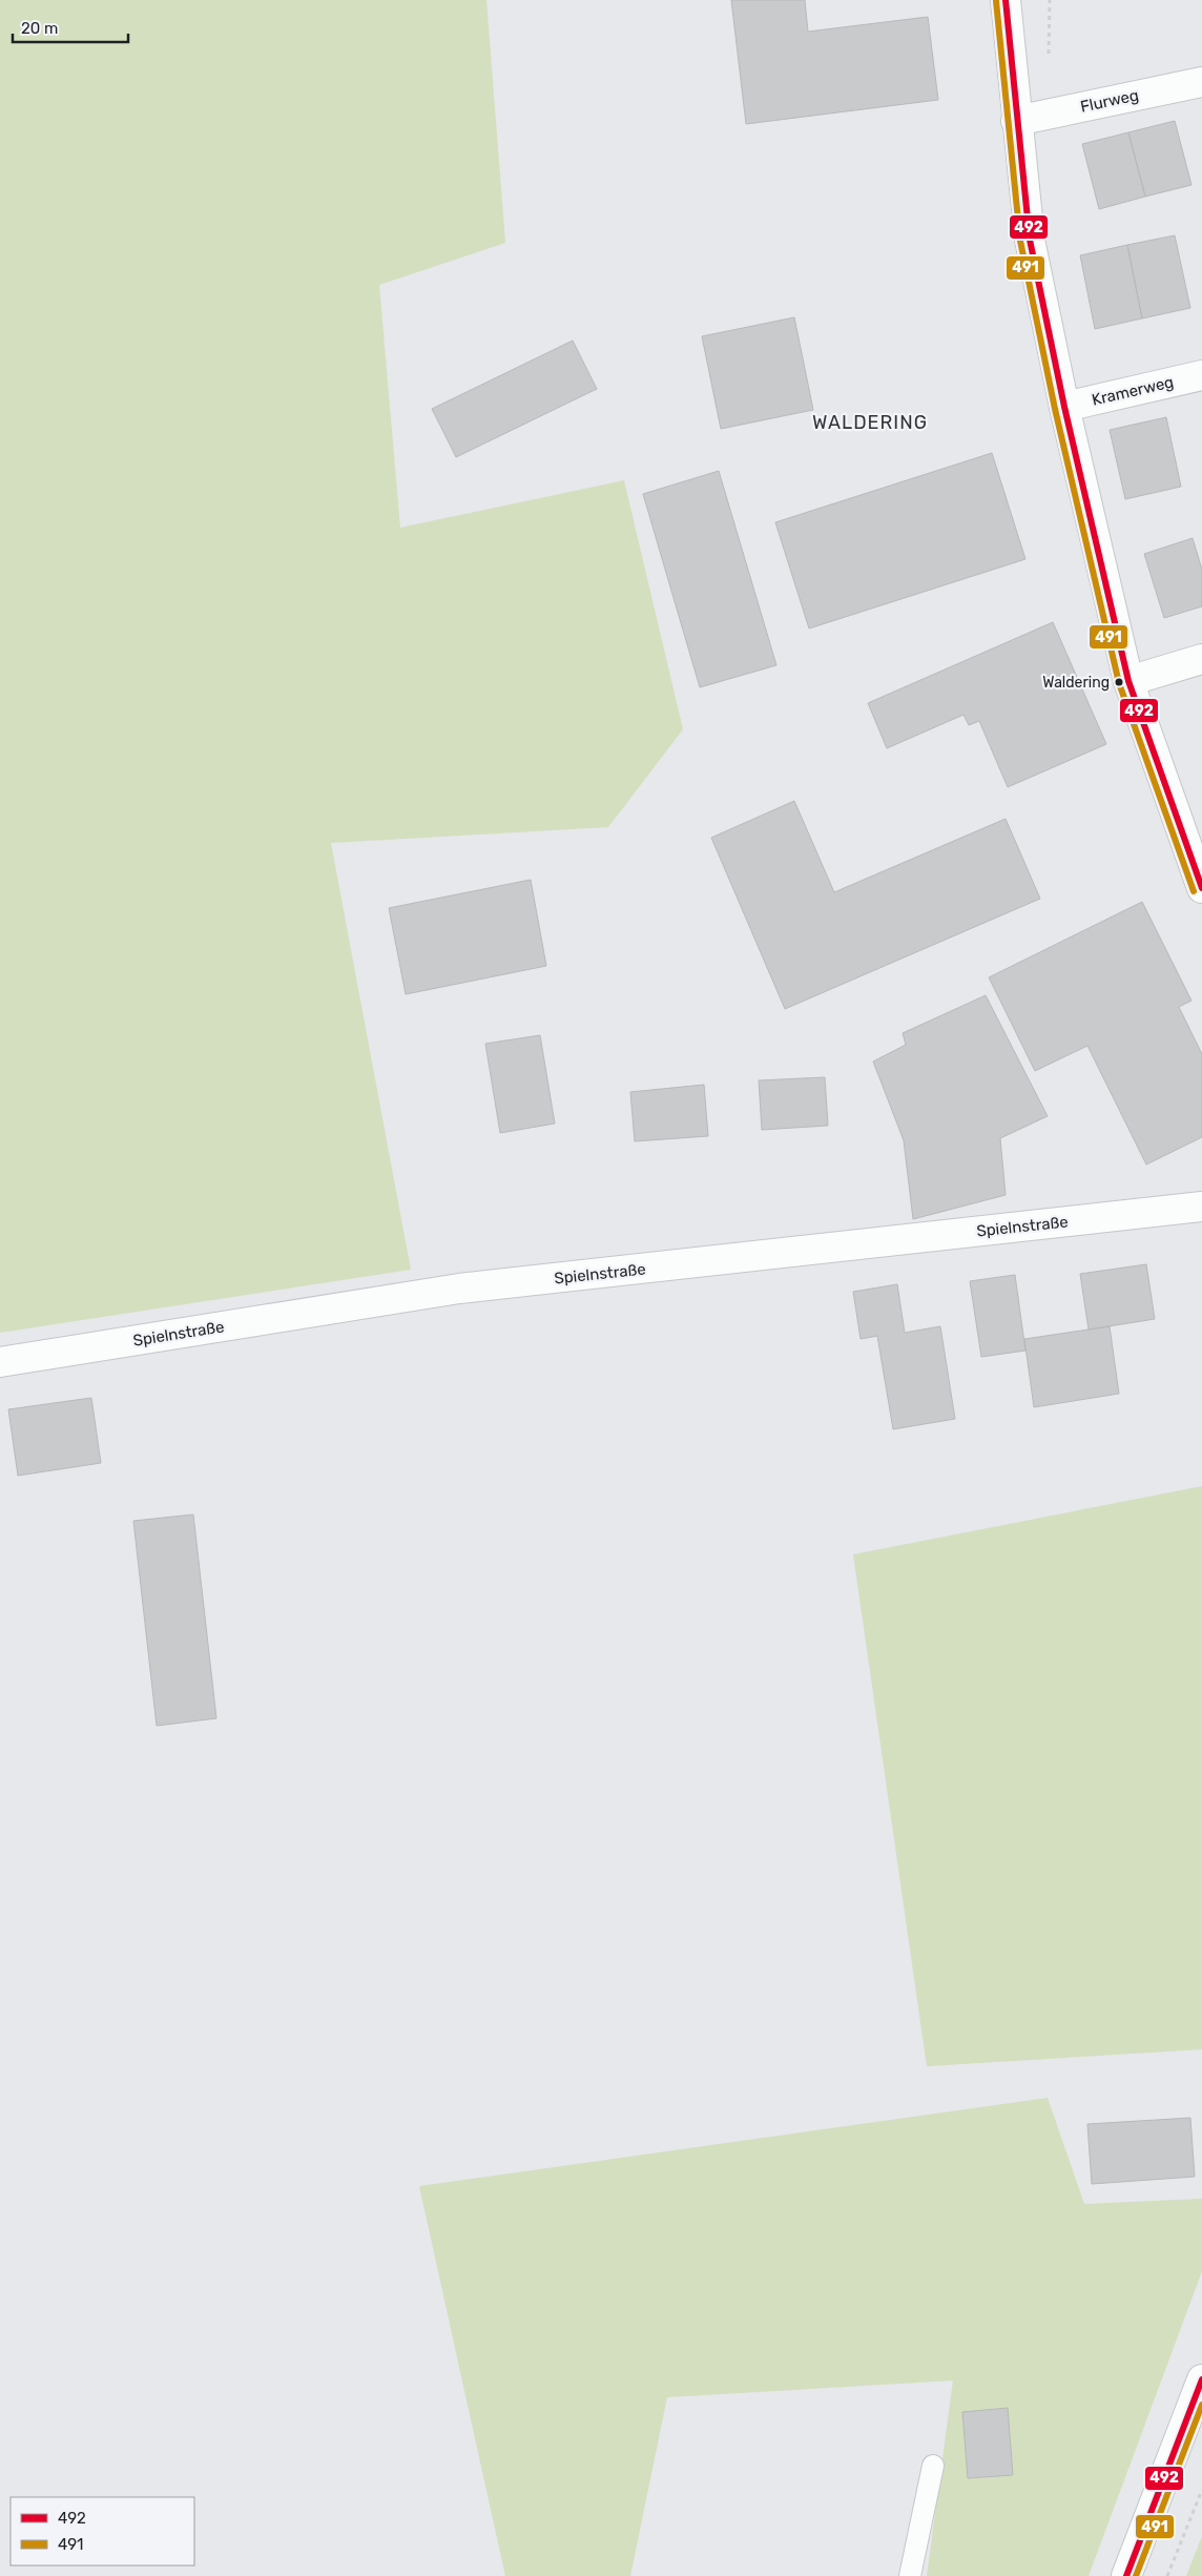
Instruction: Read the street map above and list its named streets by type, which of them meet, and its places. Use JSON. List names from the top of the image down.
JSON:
{
  "streets": {
    "street": ["Flurweg", "Kramerweg", "Spielnstraße"]
  },
  "districts": ["WALDERING"],
  "places": ["Waldering"],
  "lines": ["transit line 492", "transit line 491"],
  "legend": ["492", "491"],
  "scale_bar": "20 m"
}
